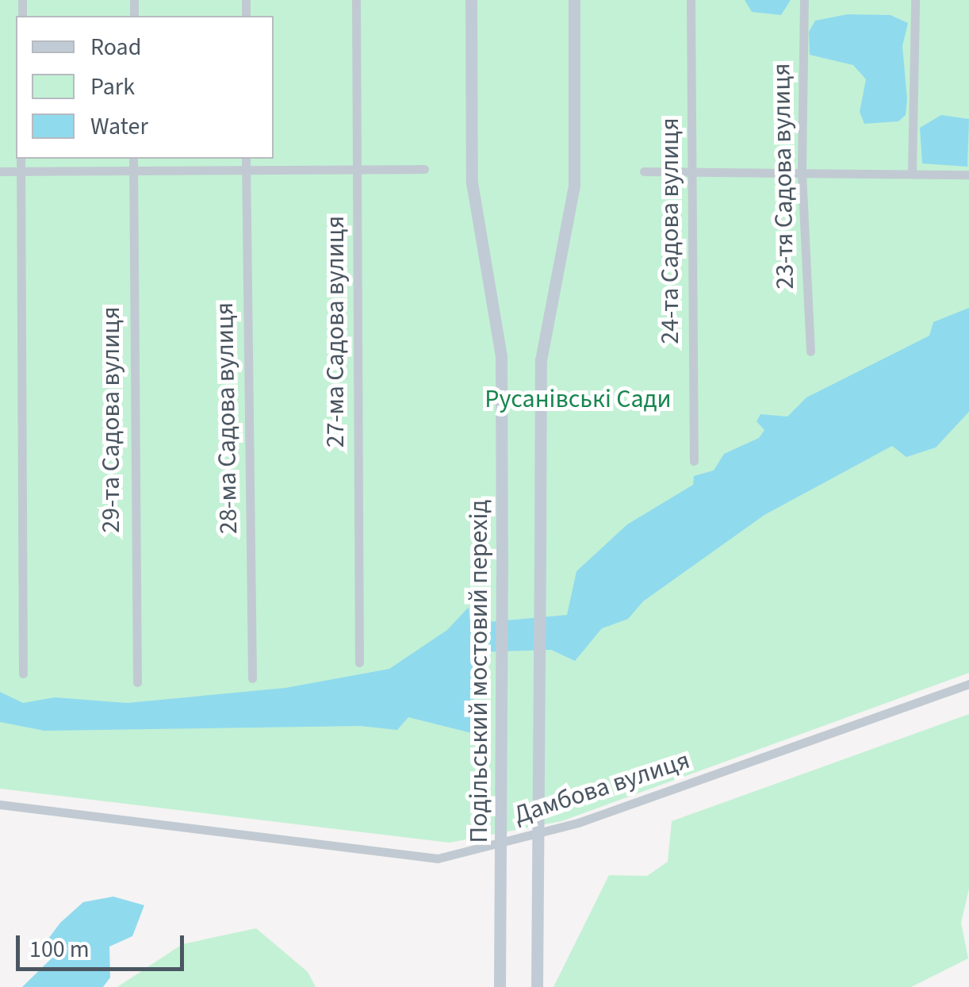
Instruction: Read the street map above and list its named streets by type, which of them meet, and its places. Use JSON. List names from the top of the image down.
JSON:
{
  "streets": {
    "main road": ["Подільський мостовий перехід"],
    "street": [
      "23-тя Садова вулиця",
      "24-та Садова вулиця",
      "27-ма Садова вулиця",
      "28-ма Садова вулиця",
      "29-та Садова вулиця",
      "Дамбова вулиця"
    ]
  },
  "parks": ["Русанівські Сади"],
  "legend": ["Road", "Park", "Water"],
  "scale_bar": "100 m"
}
